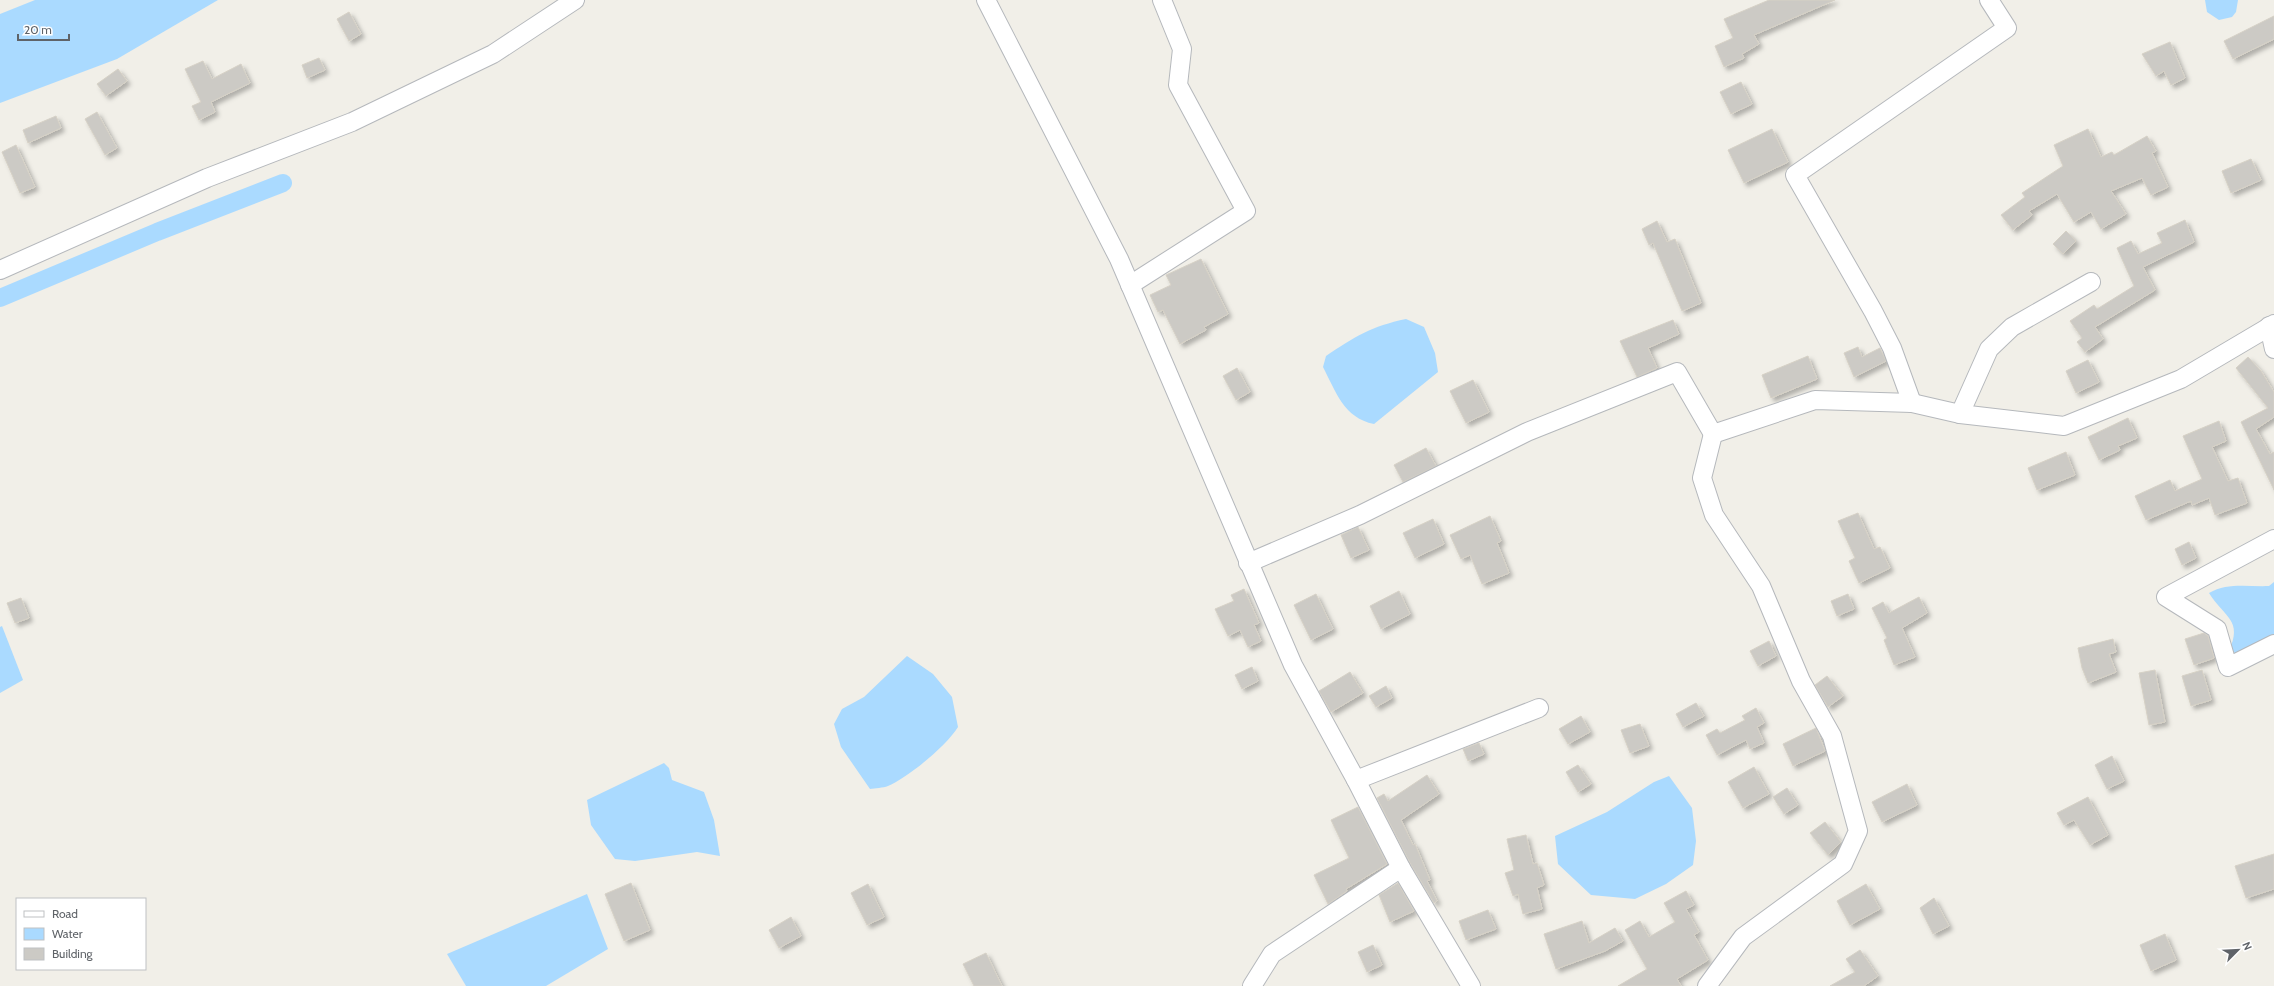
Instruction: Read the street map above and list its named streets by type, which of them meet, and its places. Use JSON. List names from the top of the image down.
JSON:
{
  "legend": ["Road", "Water", "Building"],
  "scale_bar": "20 m",
  "north": "top right"
}
